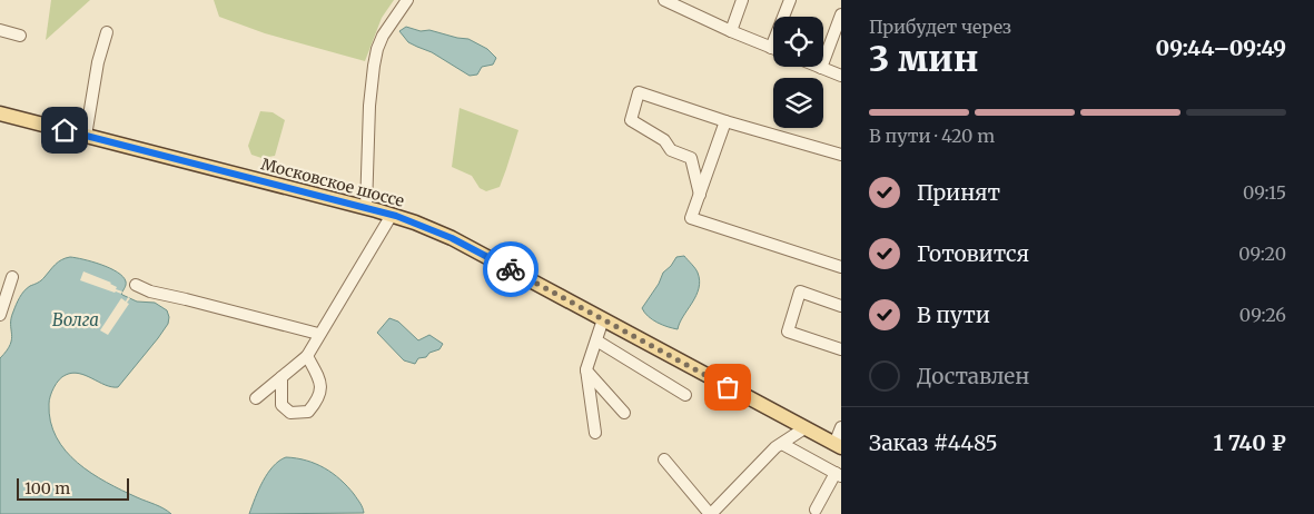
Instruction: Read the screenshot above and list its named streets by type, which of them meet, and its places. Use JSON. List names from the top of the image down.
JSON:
{
  "streets": {
    "main road": ["Московское шоссе"]
  },
  "water": ["Волга"],
  "scale_bar": "100 m",
  "page": {
    "heading": ["3 мин", "Прибудет через", "09:44–09:49"],
    "panel": ["Заказ #4485", "1 740 ₽"],
    "bar": "В пути · 420 m",
    "list": [
      ["Принят", "09:15"],
      ["Готовится", "09:20"],
      ["В пути", "09:26"],
      "Доставлен"
    ],
    "scale": "100 m"
  }
}
